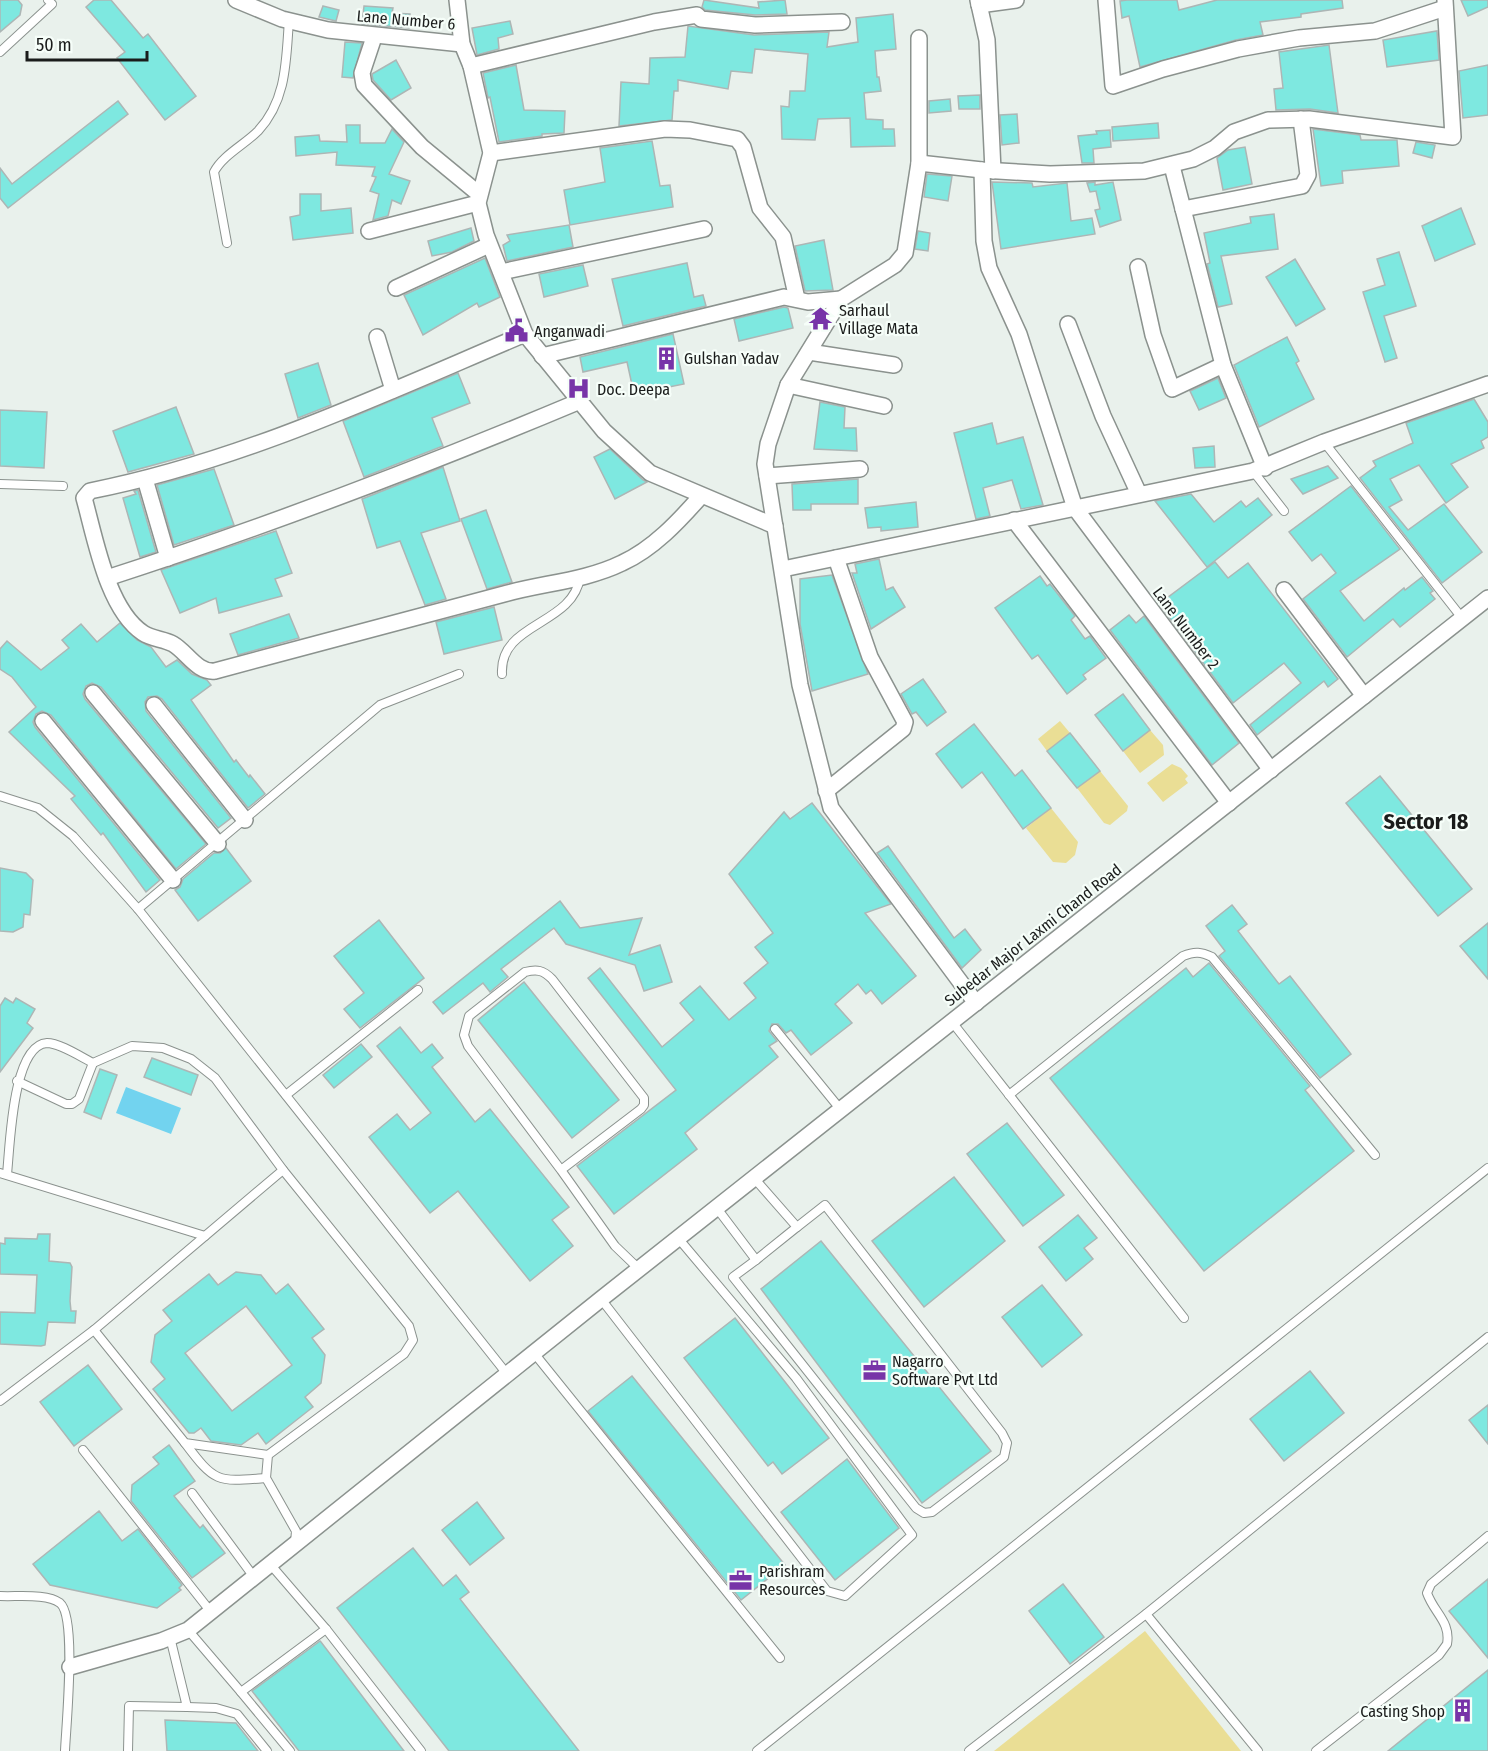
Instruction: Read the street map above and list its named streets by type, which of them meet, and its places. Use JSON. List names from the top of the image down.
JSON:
{
  "streets": {
    "street": ["Lane Number 6", "Lane Number 2", "Subedar Major Laxmi Chand Road"]
  },
  "crossings": [
    ["Lane Number 2", "Subedar Major Laxmi Chand Road"]
  ],
  "districts": ["Sector 18"],
  "places": {
    "temple": ["Sarhaul Village Mata"],
    "public building": ["Anganwadi"],
    "building": ["Gulshan Yadav", "Casting Shop"],
    "hospital": ["Doc. Deepa"],
    "office": ["Nagarro Software Pvt Ltd", "Parishram Resources"]
  },
  "scale_bar": "50 m"
}
